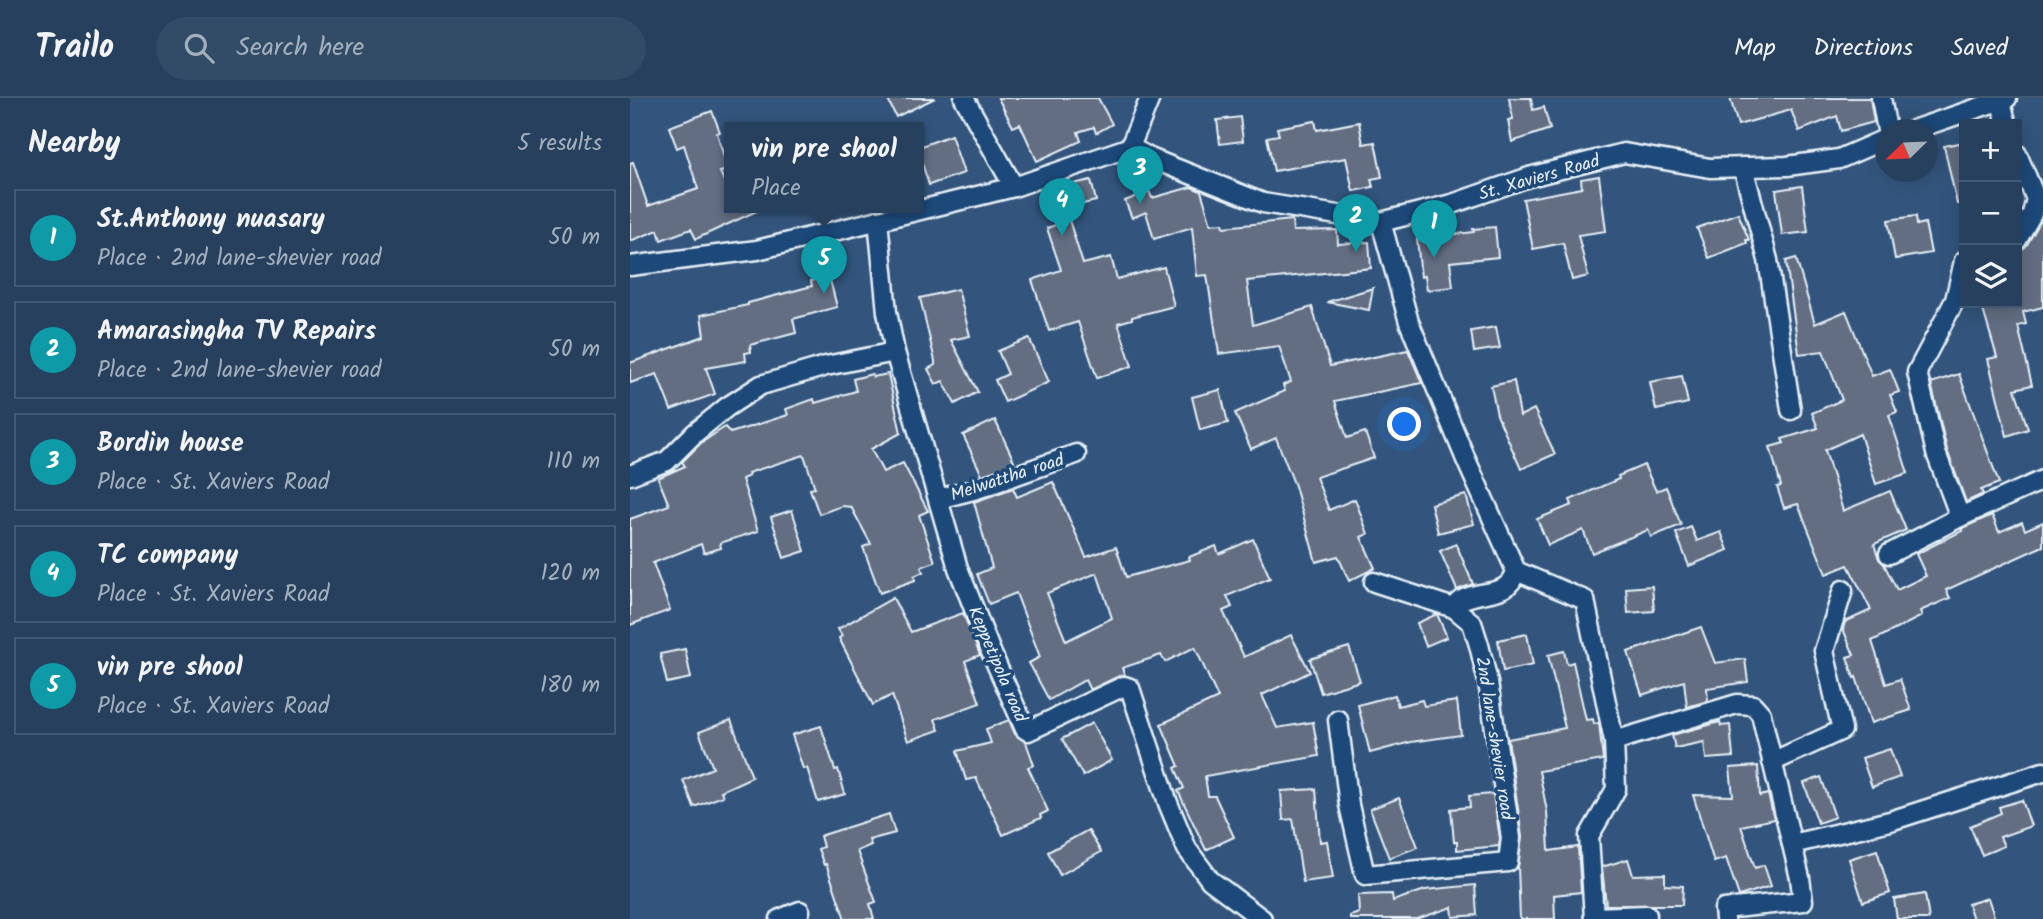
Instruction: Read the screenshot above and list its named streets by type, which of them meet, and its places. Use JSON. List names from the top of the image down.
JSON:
{
  "streets": {
    "street": [
      "St. Xaviers Road",
      "Melwattha road",
      "Keppetipola road",
      "2nd lane-shevier road"
    ]
  },
  "crossings": [
    ["Melwattha road", "Keppetipola road"]
  ],
  "north": "bottom left",
  "page": {
    "header": "Trailo",
    "search": "Search here",
    "nav": ["Map", "Directions", "Saved"],
    "heading": ["Nearby", "5 results"],
    "map_buttons": ["+", "−"],
    "popup": ["vin pre shool", "Place"],
    "pins": [
      "3",
      "4",
      "2",
      "1",
      "5"
    ],
    "list": [
      {
        "mark": "1",
        "name": "St.Anthony nuasary",
        "note": "Place · 2nd lane-shevier road",
        "value": "50 m"
      },
      {
        "mark": "2",
        "name": "Amarasingha TV Repairs",
        "note": "Place · 2nd lane-shevier road",
        "value": "50 m"
      },
      {
        "mark": "3",
        "name": "Bordin house",
        "note": "Place · St. Xaviers Road",
        "value": "110 m"
      },
      {
        "mark": "4",
        "name": "TC company",
        "note": "Place · St. Xaviers Road",
        "value": "120 m"
      },
      {
        "mark": "5",
        "name": "vin pre shool",
        "note": "Place · St. Xaviers Road",
        "value": "180 m"
      }
    ]
  }
}
